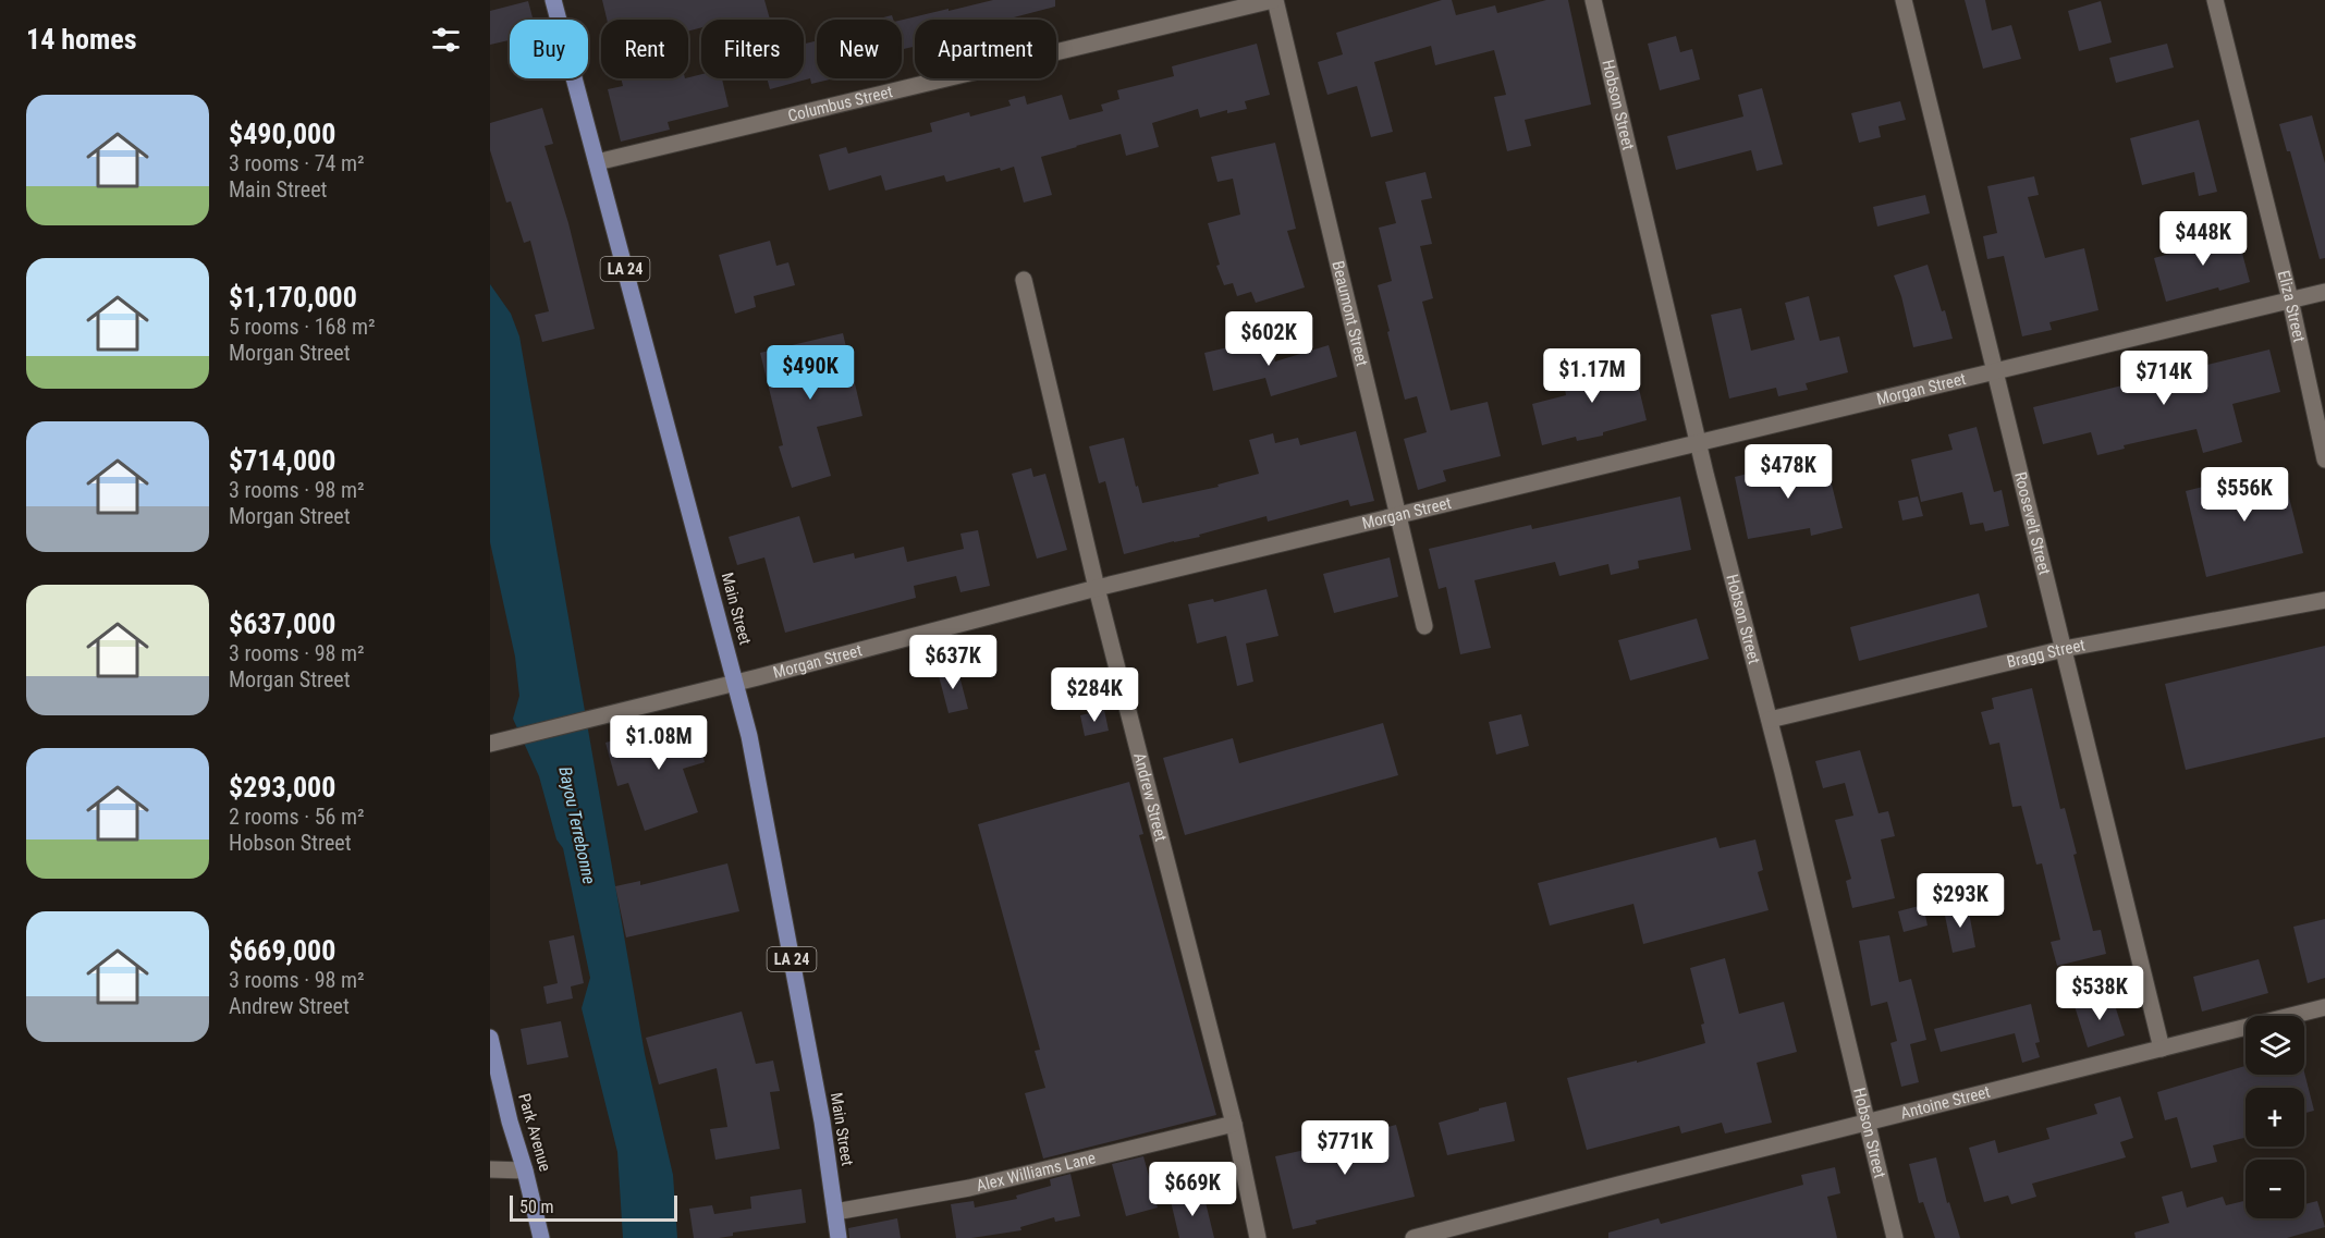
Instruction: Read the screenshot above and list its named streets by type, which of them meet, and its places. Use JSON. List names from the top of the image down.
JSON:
{
  "streets": {
    "main road": ["LA 24", "Main Street", "Park Avenue"],
    "street": [
      "Columbus Street",
      "Hobson Street",
      "Eliza Street",
      "Beaumont Street",
      "Morgan Street",
      "Roosevelt Street",
      "Bragg Street",
      "Andrew Street",
      "Antoine Street",
      "Alex Williams Lane"
    ]
  },
  "crossings": [
    ["Columbus Street", "Beaumont Street"],
    ["Columbus Street", "Main Street"],
    ["Hobson Street", "Morgan Street"],
    ["Hobson Street", "Bragg Street"],
    ["Hobson Street", "Antoine Street"],
    ["Eliza Street", "Morgan Street"],
    ["Beaumont Street", "Morgan Street"],
    ["Morgan Street", "Roosevelt Street"],
    ["Morgan Street", "Main Street"],
    ["Morgan Street", "Andrew Street"],
    ["Roosevelt Street", "Bragg Street"],
    ["Roosevelt Street", "Antoine Street"],
    ["Main Street", "Alex Williams Lane"],
    ["Andrew Street", "Alex Williams Lane"]
  ],
  "water": ["Bayou Terrebonne"],
  "scale_bar": "50 m",
  "page": {
    "heading": "14 homes",
    "chip": [
      "Buy",
      "Rent",
      "Filters",
      "New",
      "Apartment"
    ],
    "list": [
      {
        "name": "$490,000",
        "note": "3 rooms · 74 m² · Main Street"
      },
      {
        "name": "$1,170,000",
        "note": "5 rooms · 168 m² · Morgan Street"
      },
      {
        "name": "$714,000",
        "note": "3 rooms · 98 m² · Morgan Street"
      },
      {
        "name": "$637,000",
        "note": "3 rooms · 98 m² · Morgan Street"
      },
      {
        "name": "$293,000",
        "note": "2 rooms · 56 m² · Hobson Street"
      },
      {
        "name": "$669,000",
        "note": "3 rooms · 98 m² · Andrew Street"
      }
    ],
    "price": [
      "$448K",
      "$602K",
      "$490K",
      "$1.17M",
      "$714K",
      "$478K",
      "$556K",
      "$637K",
      "$284K",
      "$1.08M",
      "$293K",
      "$538K",
      "$771K",
      "$669K"
    ],
    "map_buttons": ["+", "−"],
    "scale": "50 m"
  }
}
